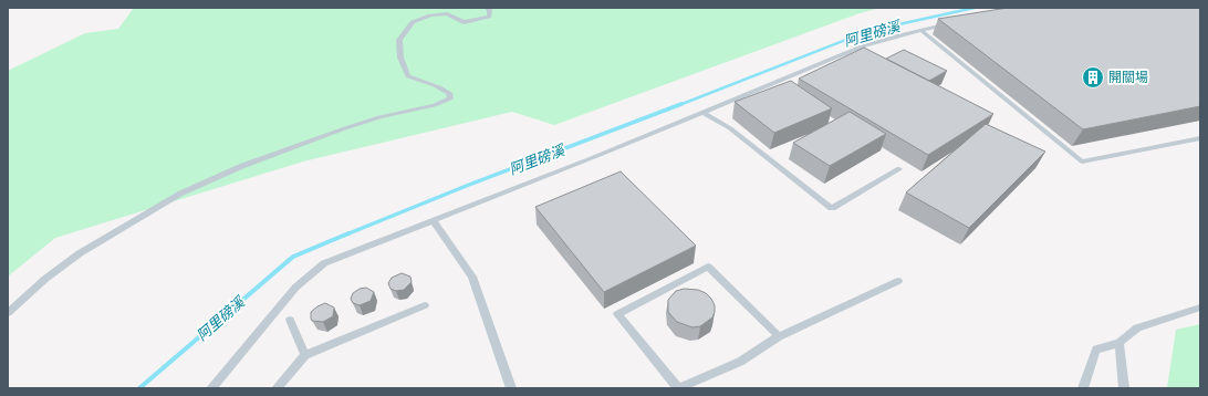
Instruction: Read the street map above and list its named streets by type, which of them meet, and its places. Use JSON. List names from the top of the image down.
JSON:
{
  "water": ["阿里磅溪"],
  "places": {
    "building": ["開關場"]
  }
}
